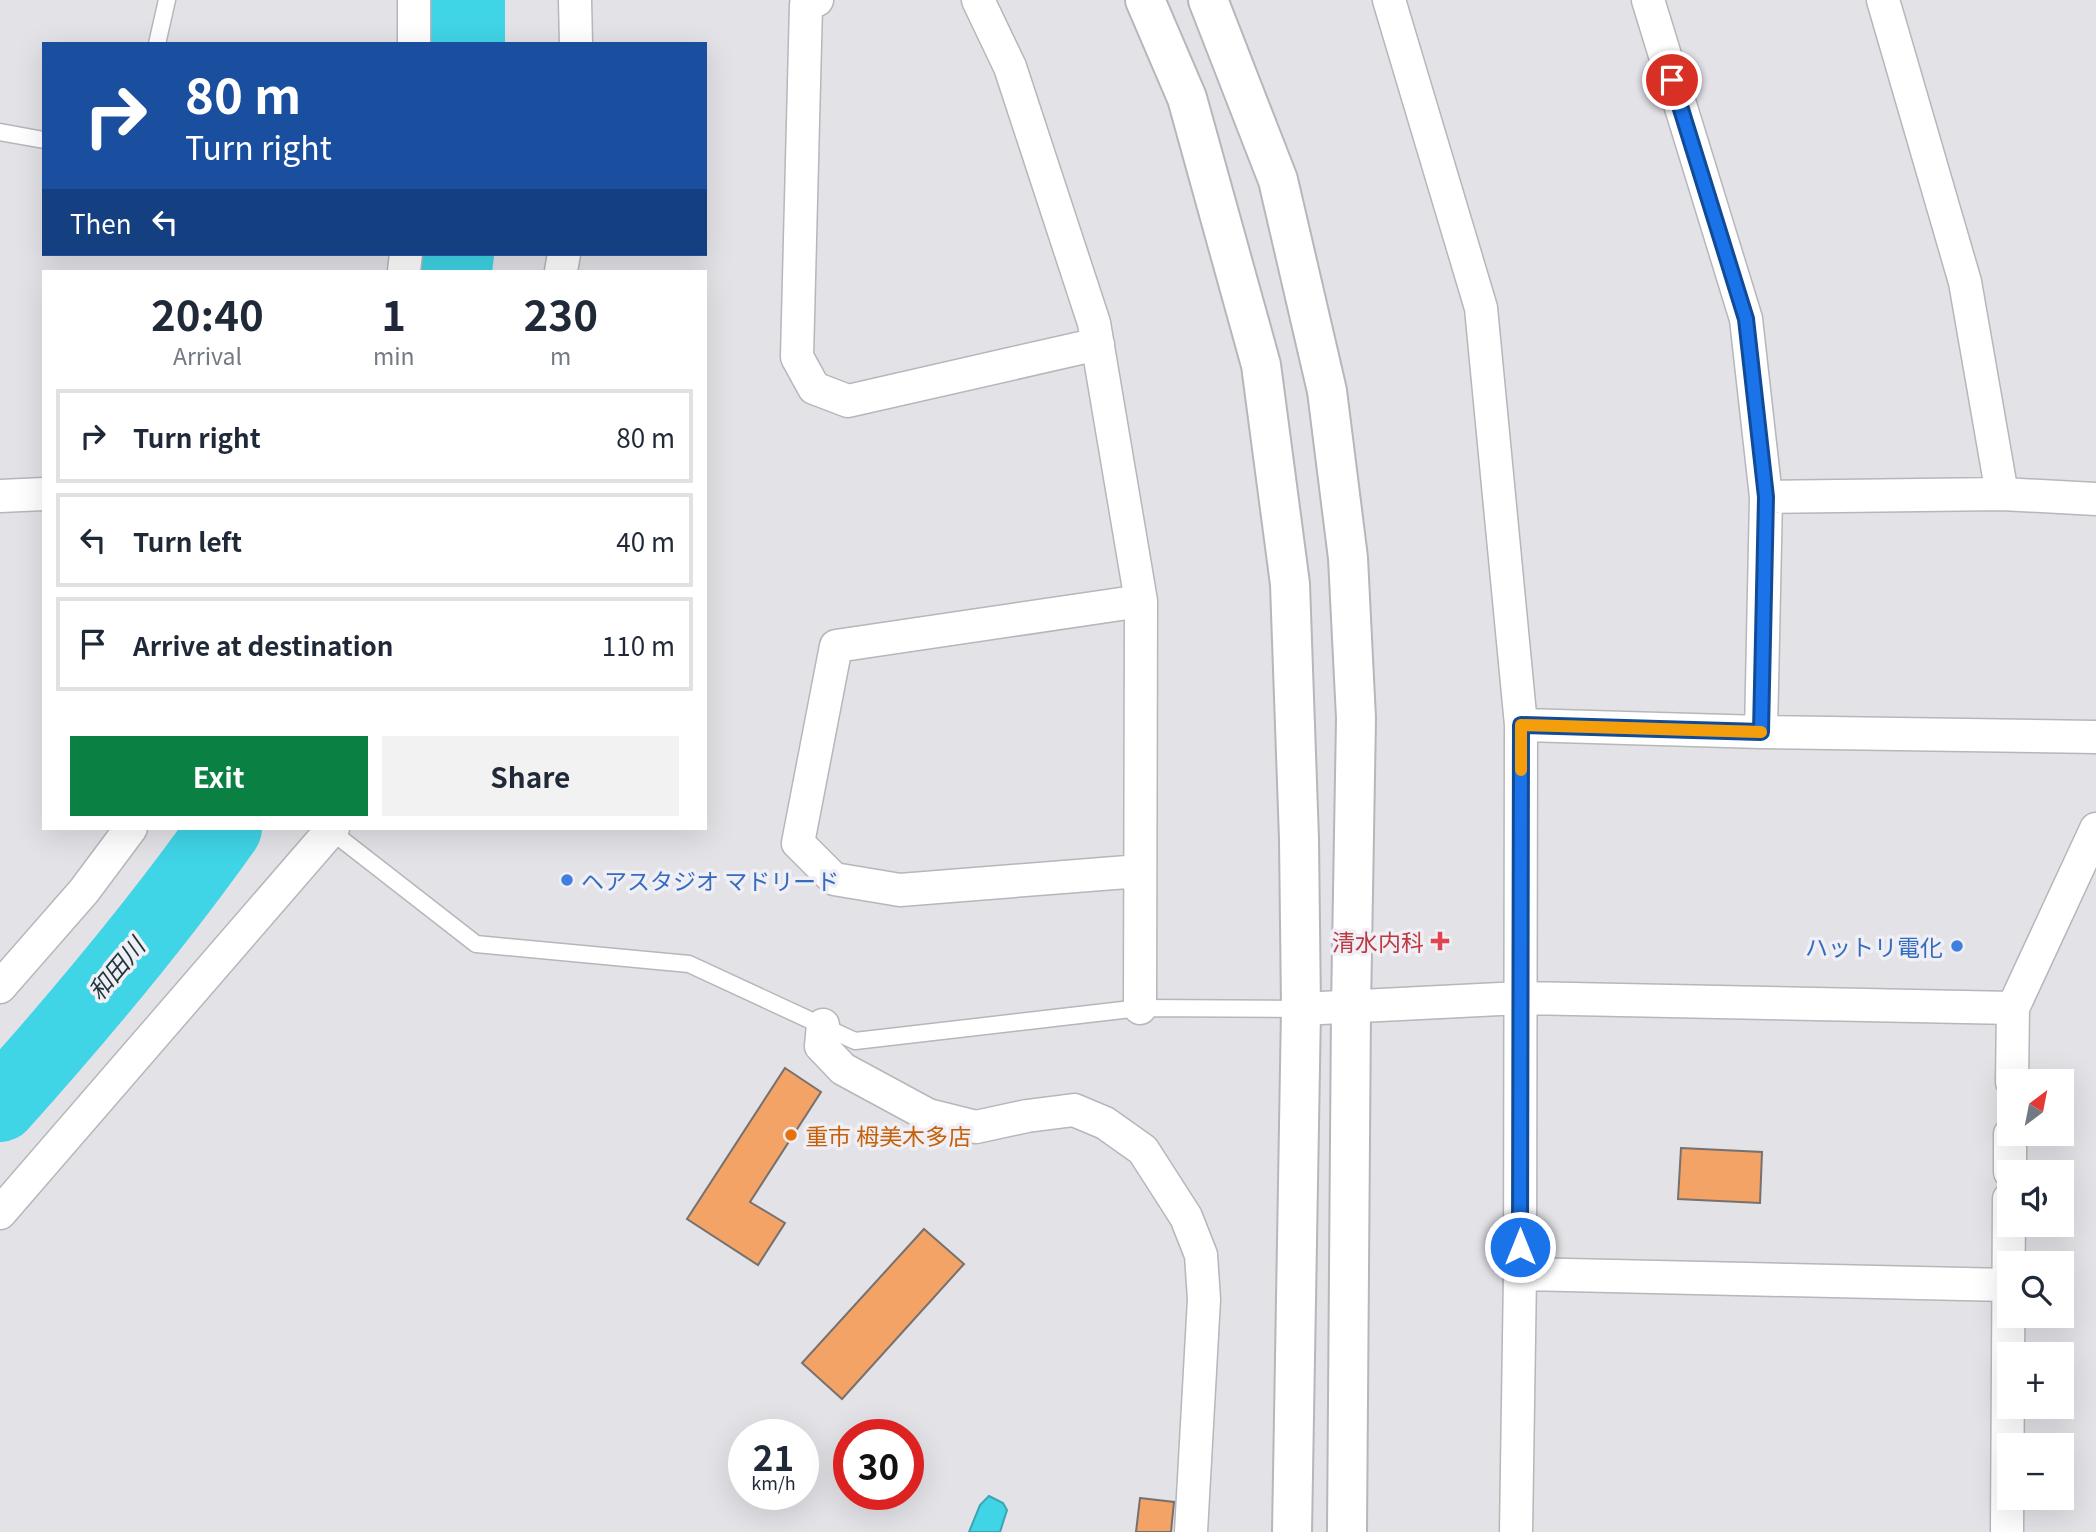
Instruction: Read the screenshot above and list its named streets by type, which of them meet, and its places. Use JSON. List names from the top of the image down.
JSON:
{
  "water": ["和田川"],
  "places": {
    "other": ["ヘアスタジオ マドリード", "ハットリ電化", "重市 栂美木多店"],
    "health": ["清水内科"]
  },
  "north": "top right",
  "page": {
    "turn": ["80 m", "Turn right"],
    "then": "Then",
    "eta": [
      "20:40",
      "Arrival",
      "1",
      "min",
      "230",
      "m"
    ],
    "list": [
      {
        "name": "Turn right",
        "value": "80 m"
      },
      {
        "name": "Turn left",
        "value": "40 m"
      },
      {
        "name": "Arrive at destination",
        "value": "110 m"
      }
    ],
    "buttons": ["Exit", "Share"],
    "map_buttons": ["+", "−"],
    "speed": "21 km/h",
    "limit": "30"
  }
}
